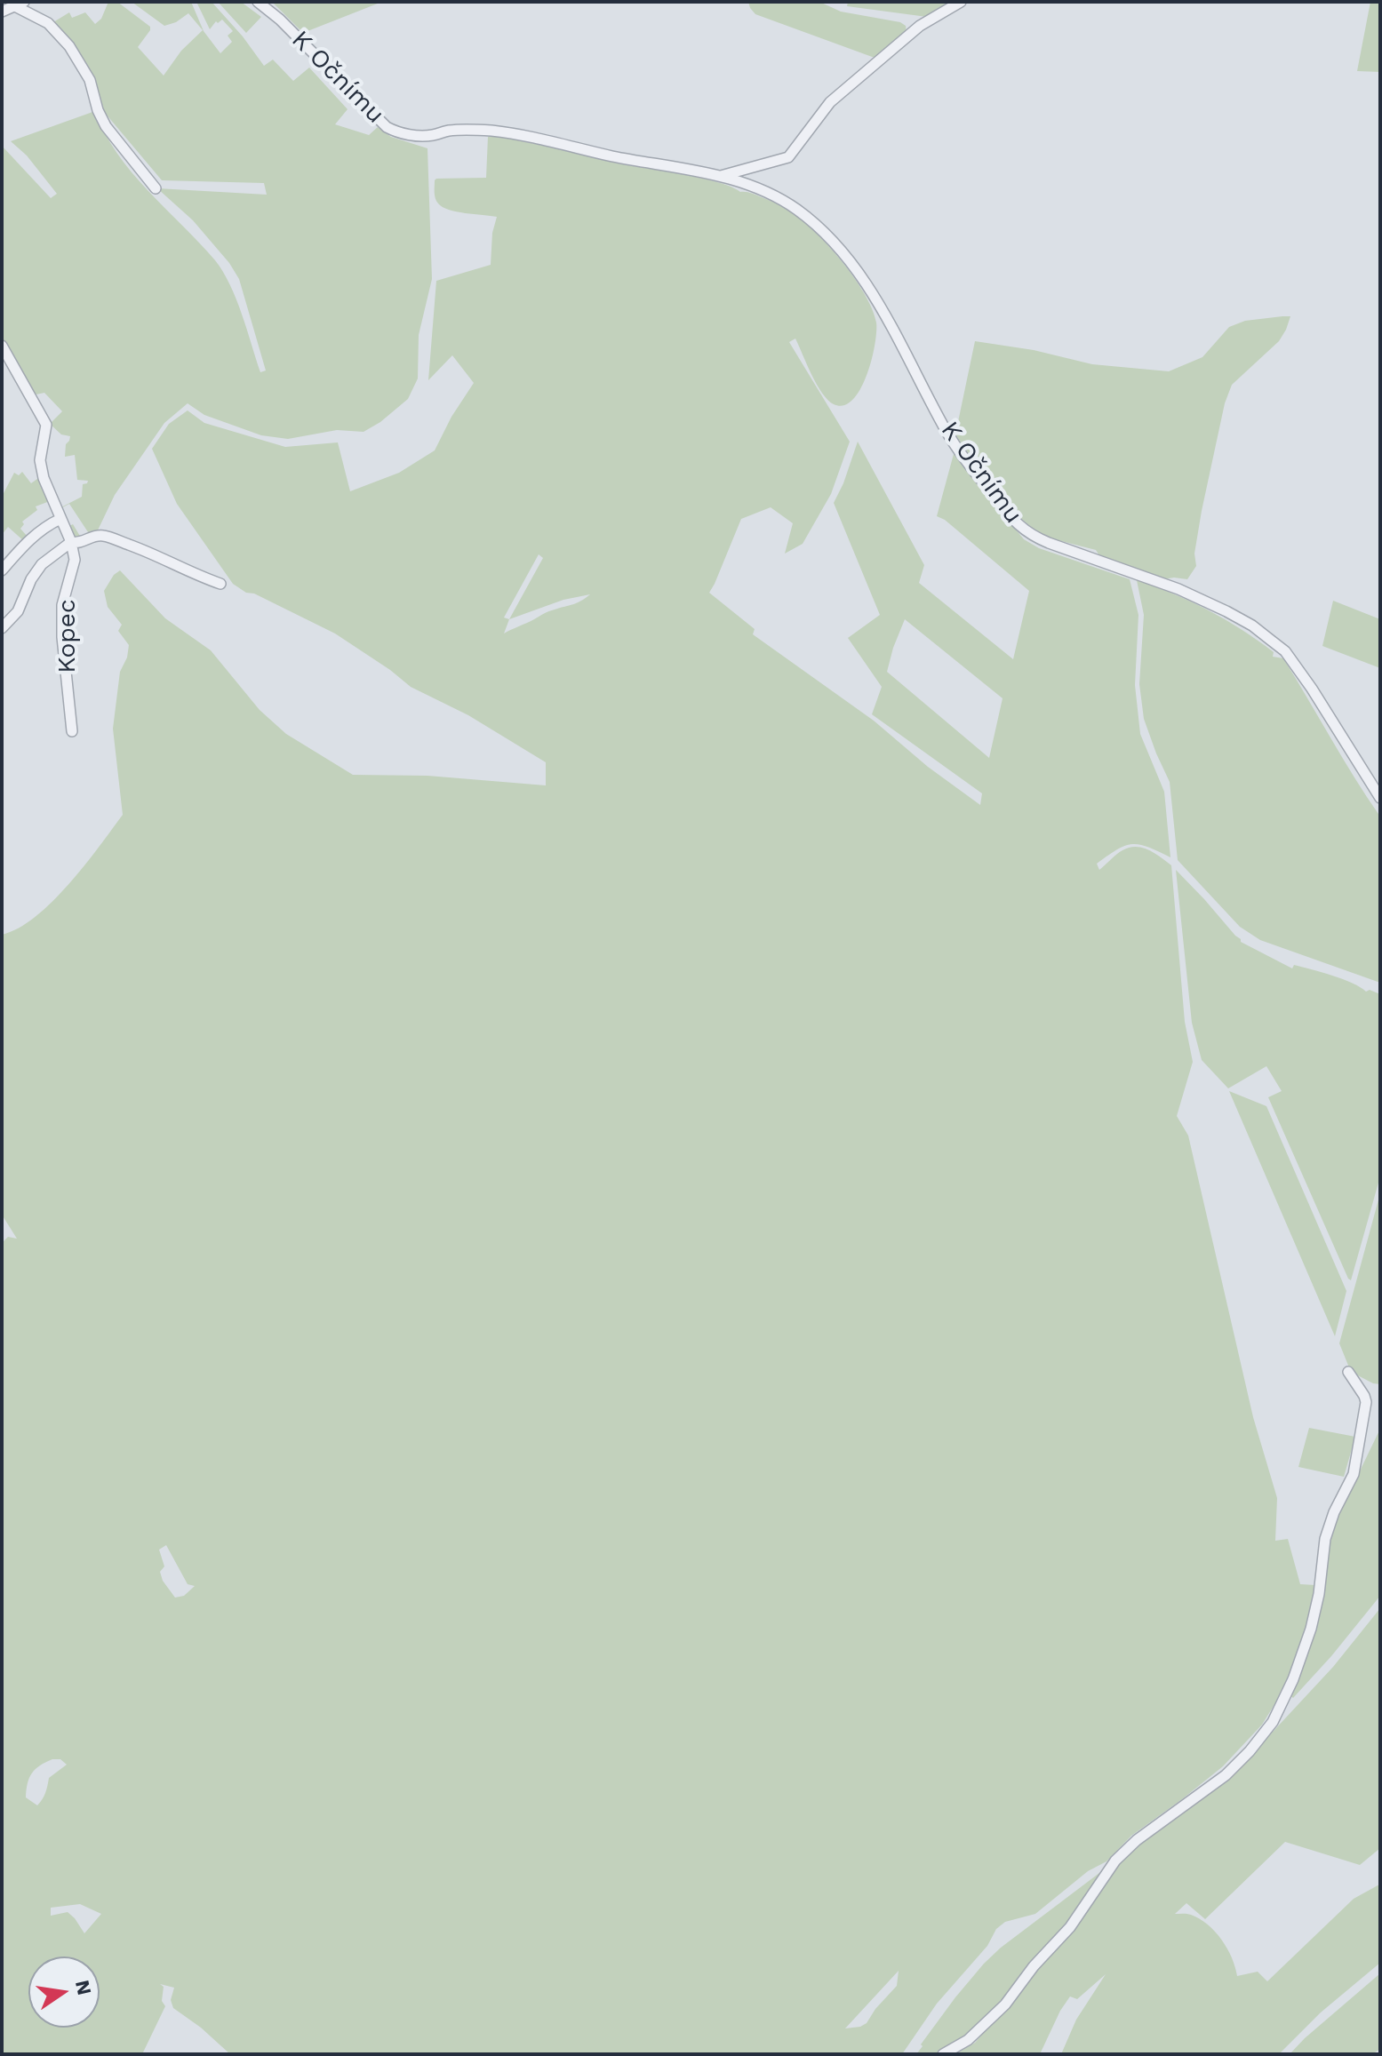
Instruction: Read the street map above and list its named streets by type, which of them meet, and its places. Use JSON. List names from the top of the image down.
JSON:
{
  "streets": {
    "street": ["K Očnímu", "Kopec"]
  },
  "north": "right"
}
